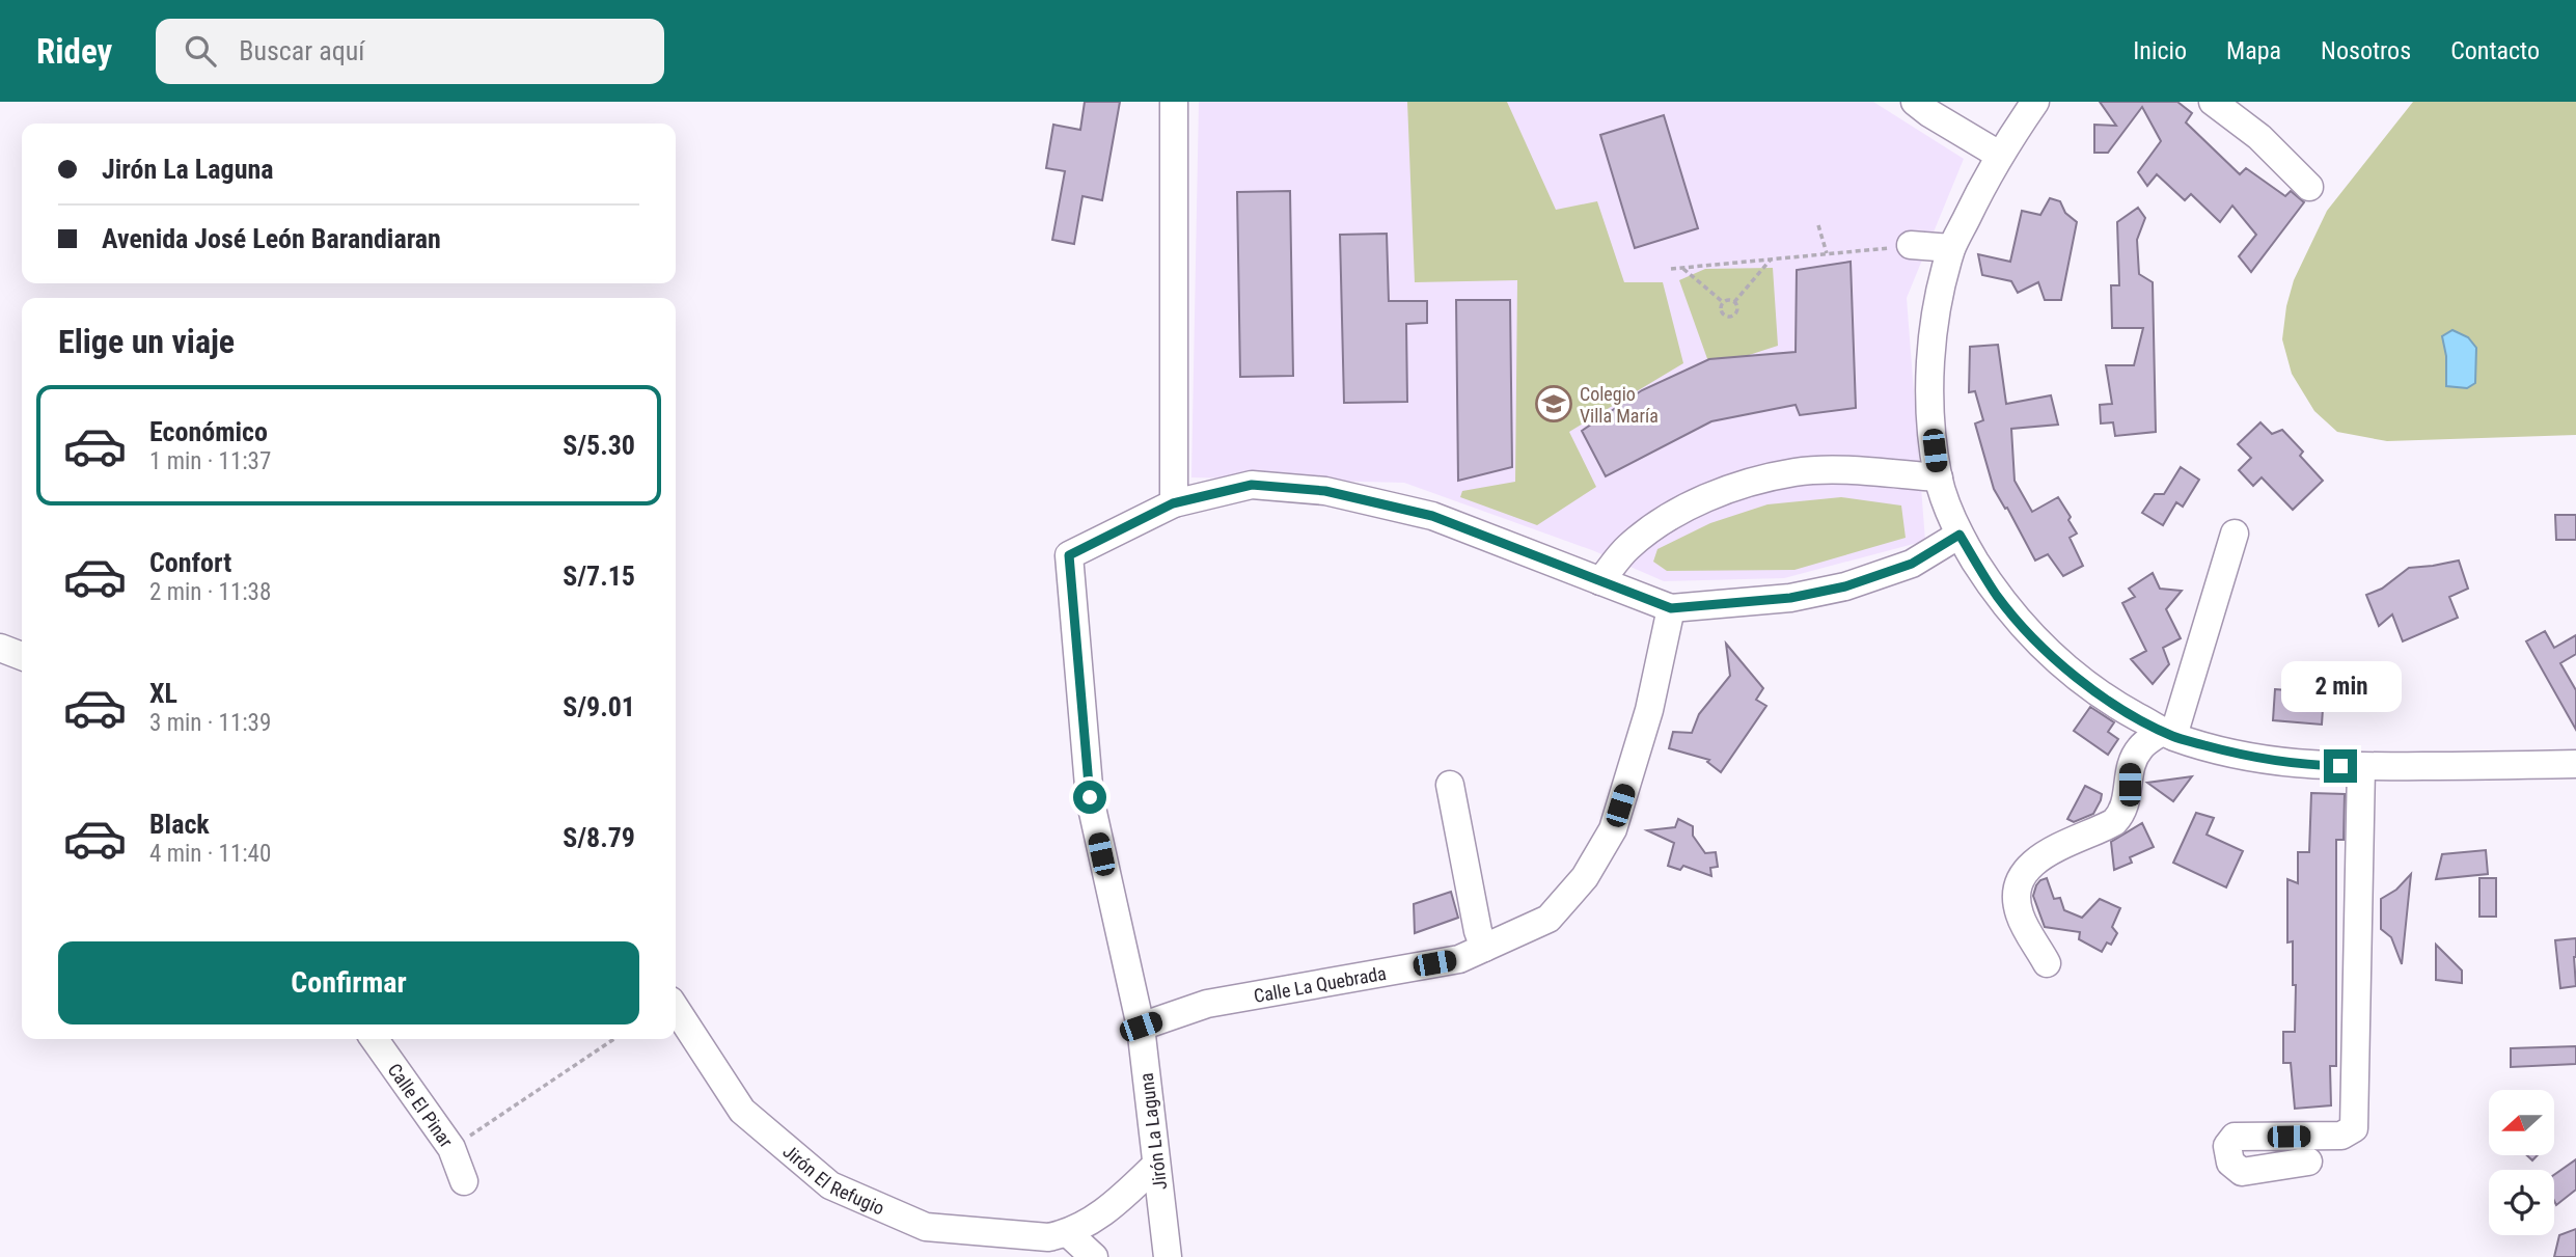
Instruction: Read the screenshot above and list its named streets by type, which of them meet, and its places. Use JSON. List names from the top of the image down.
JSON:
{
  "streets": {
    "street": [
      "Calle La Quebrada",
      "Calle El Pinar",
      "Jirón La Laguna",
      "Jirón El Refugio"
    ]
  },
  "crossings": [
    ["Calle La Quebrada", "Jirón La Laguna"],
    ["Jirón La Laguna", "Jirón El Refugio"]
  ],
  "places": {
    "school or university": ["Colegio Villa María"]
  },
  "north": "left",
  "page": {
    "header": "Ridey",
    "search": "Buscar aquí",
    "nav": [
      "Inicio",
      "Mapa",
      "Nosotros",
      "Contacto"
    ],
    "banner": ["Jirón La Laguna", "Avenida José León Barandiaran"],
    "heading": "Elige un viaje",
    "list": [
      {
        "name": "Económico",
        "note": "1 min · 11:37",
        "value": "S/5.30"
      },
      {
        "name": "Confort",
        "note": "2 min · 11:38",
        "value": "S/7.15"
      },
      {
        "name": "XL",
        "note": "3 min · 11:39",
        "value": "S/9.01"
      },
      {
        "name": "Black",
        "note": "4 min · 11:40",
        "value": "S/8.79"
      }
    ],
    "bubble": "2 min",
    "buttons": "Confirmar"
  }
}
